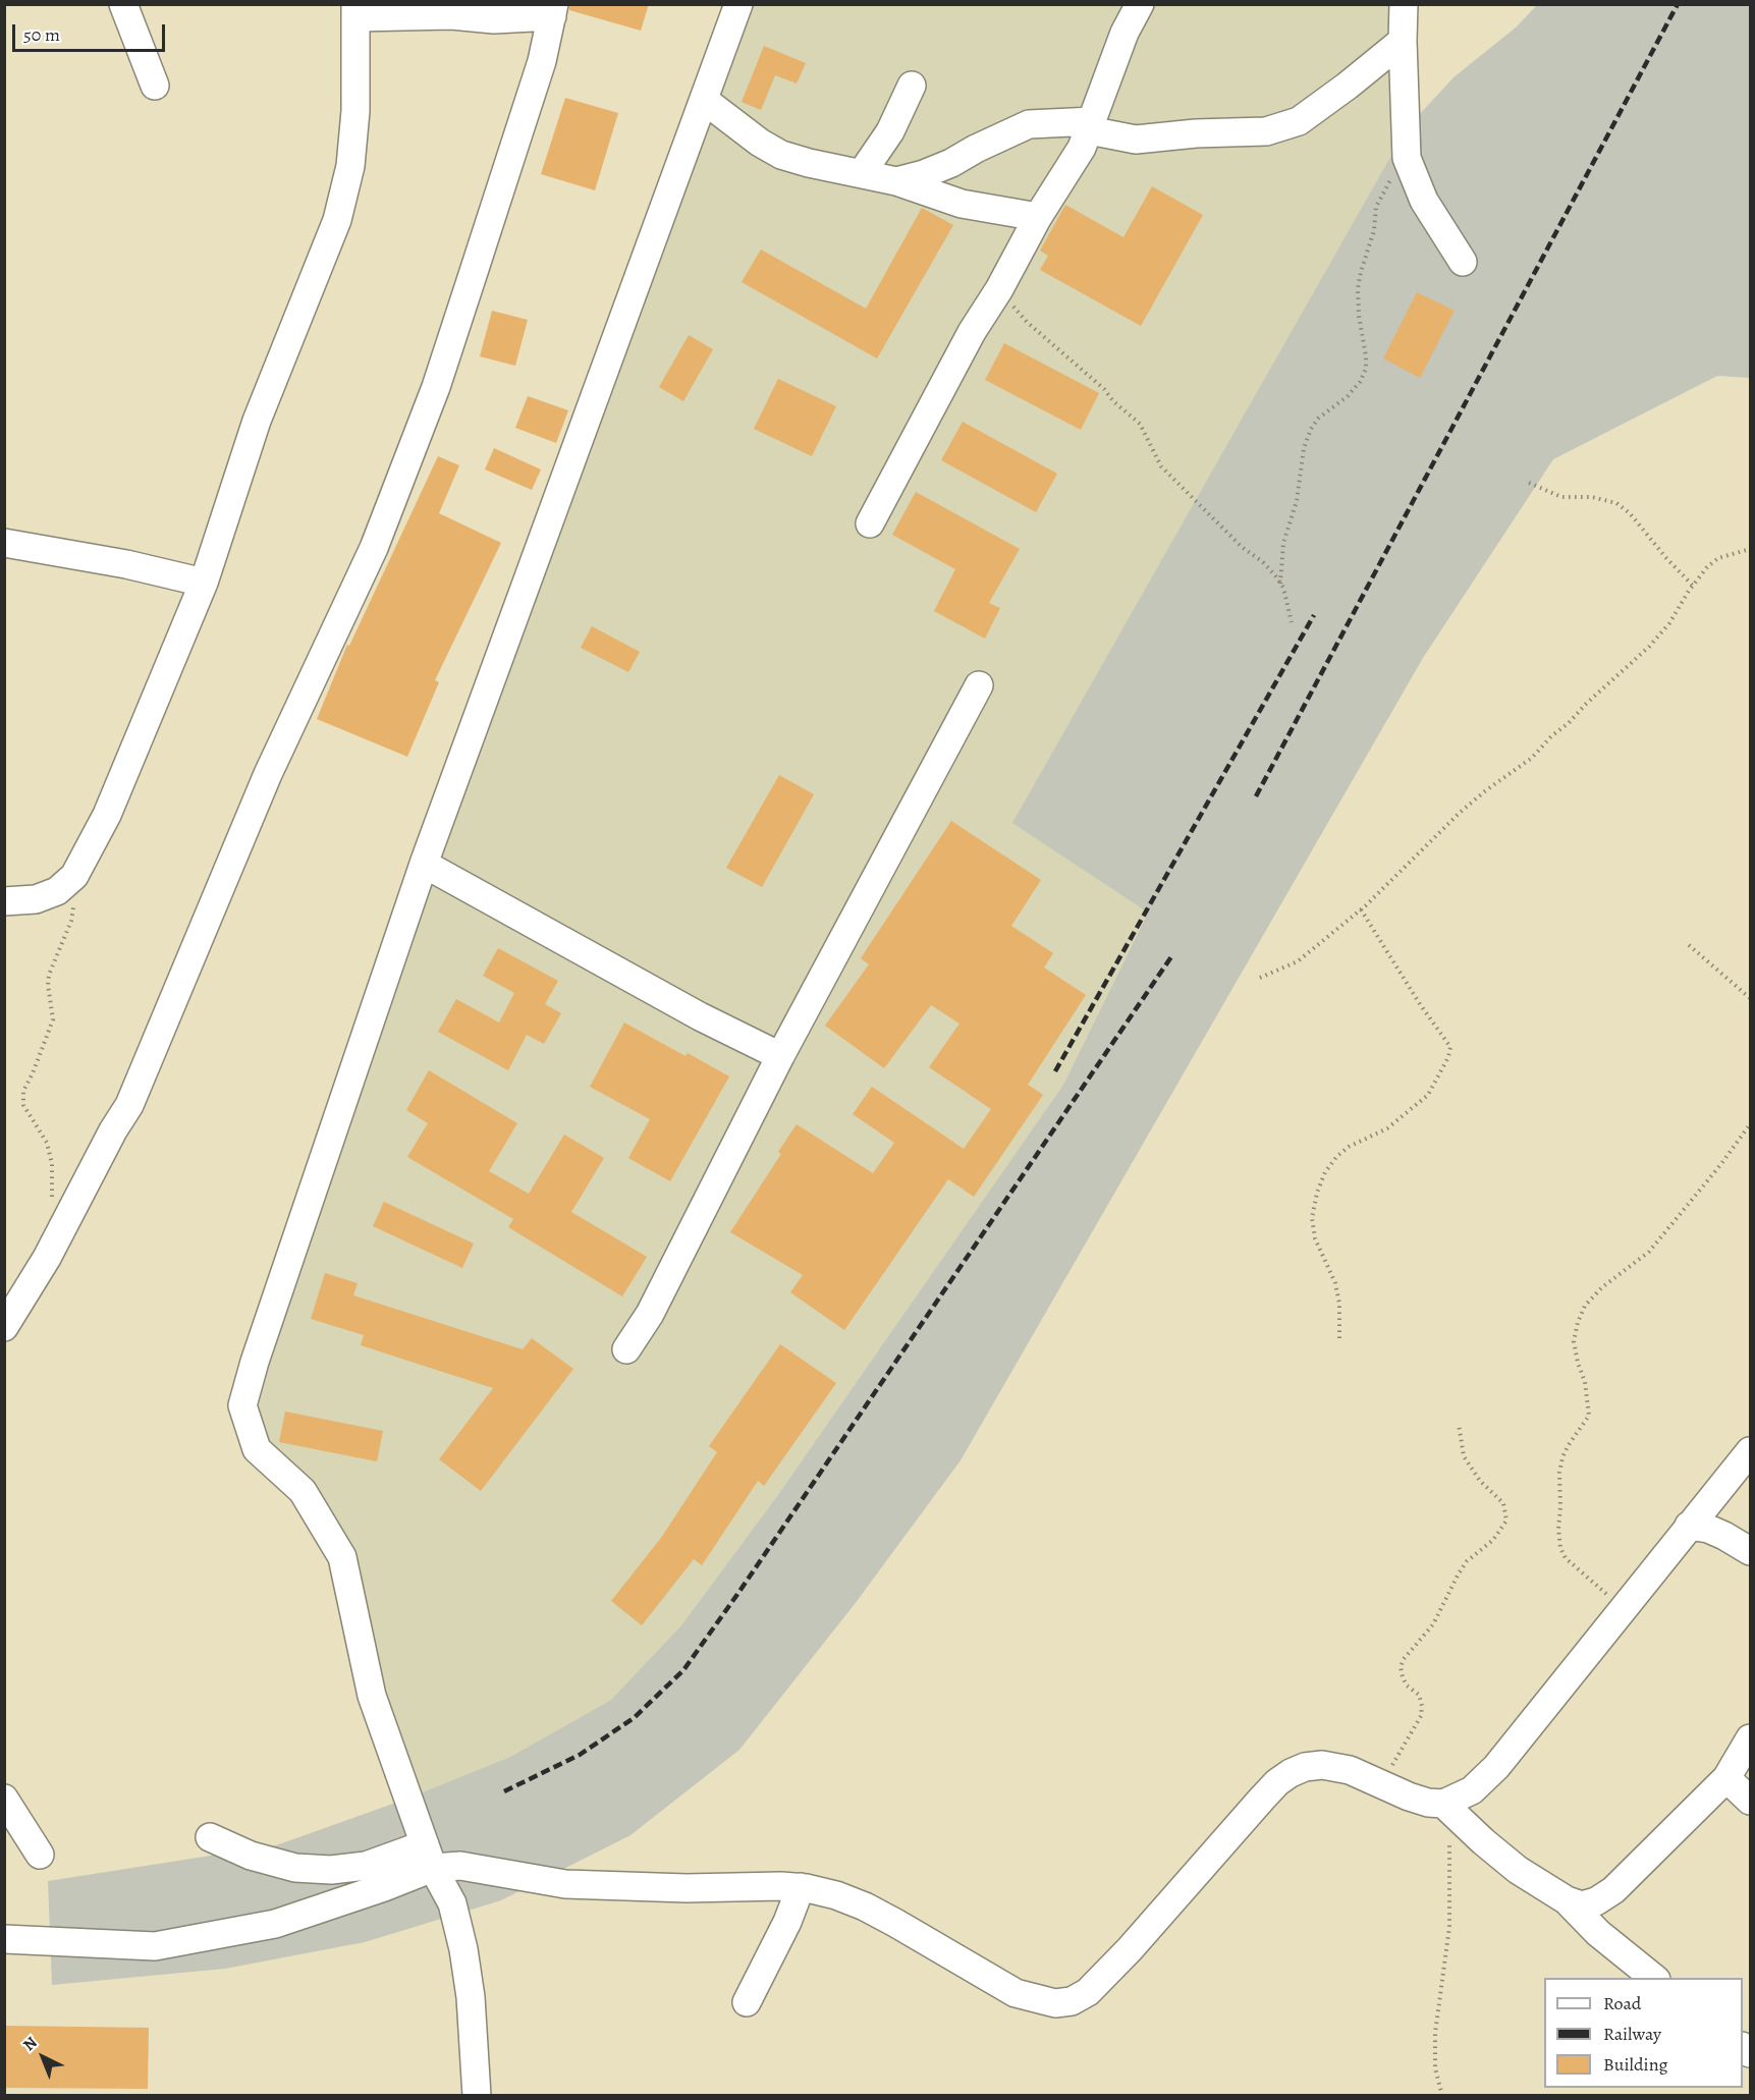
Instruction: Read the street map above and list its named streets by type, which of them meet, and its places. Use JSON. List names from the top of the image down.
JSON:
{
  "legend": ["Road", "Railway", "Building"],
  "scale_bar": "50 m",
  "north": "top left"
}
